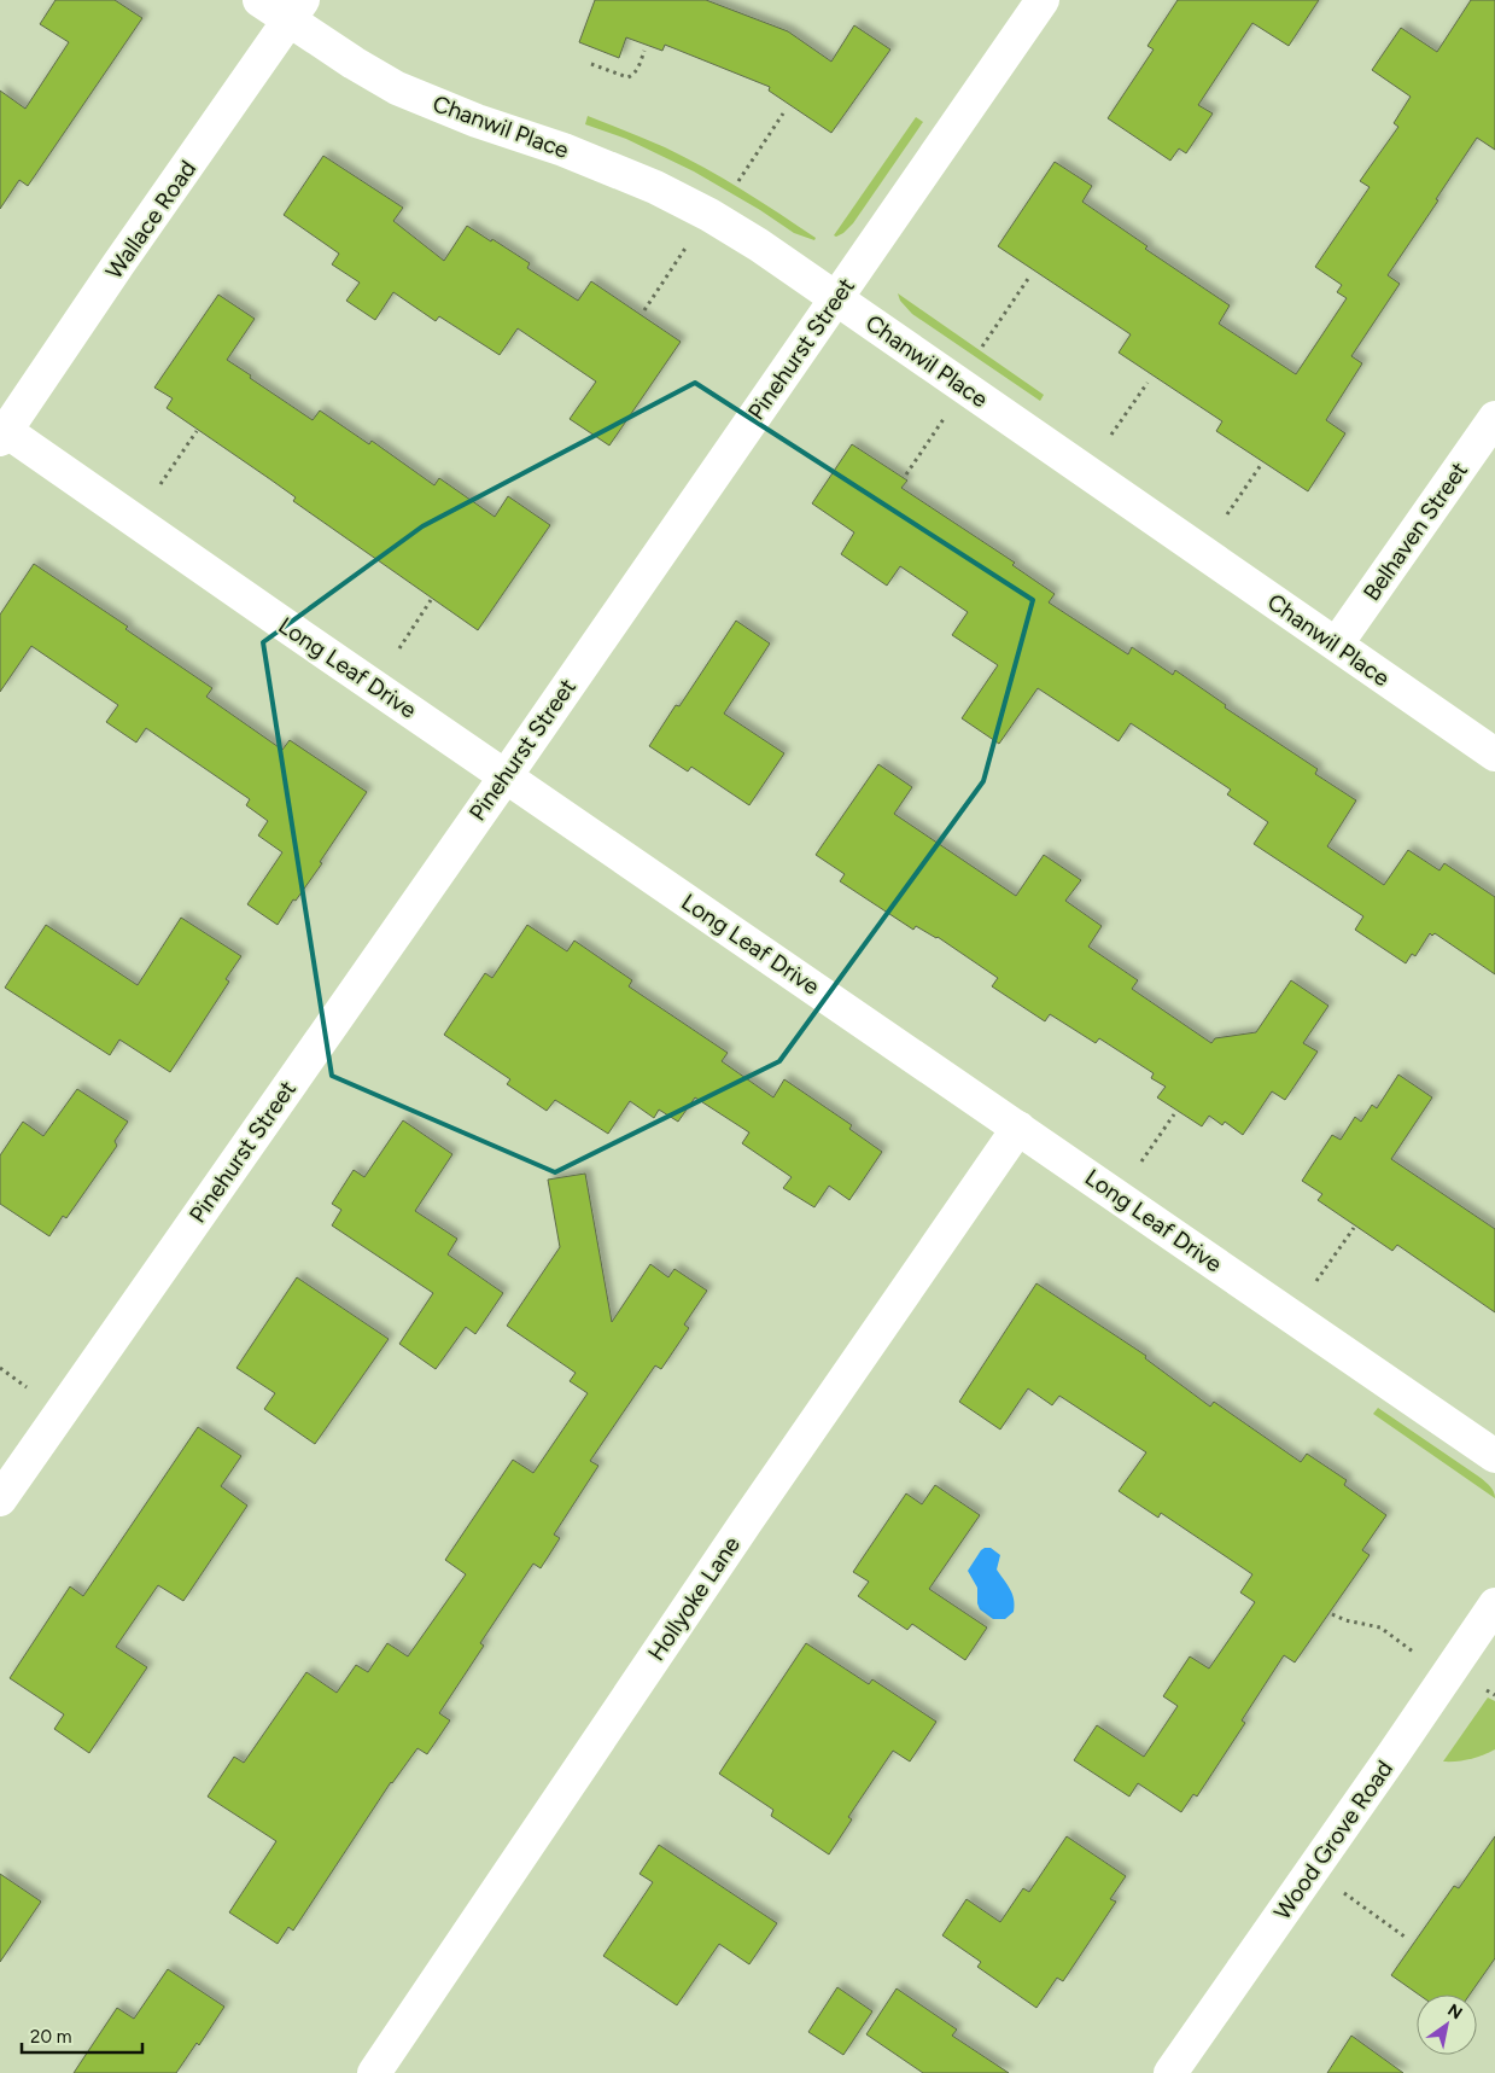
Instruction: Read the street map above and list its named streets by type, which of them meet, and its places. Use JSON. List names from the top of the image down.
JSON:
{
  "streets": {
    "street": [
      "Chanwil Place",
      "Wallace Road",
      "Pinehurst Street",
      "Belhaven Street",
      "Long Leaf Drive",
      "Hollyoke Lane",
      "Wood Grove Road"
    ]
  },
  "crossings": [
    ["Chanwil Place", "Wallace Road"],
    ["Chanwil Place", "Pinehurst Street"],
    ["Chanwil Place", "Belhaven Street"],
    ["Wallace Road", "Long Leaf Drive"],
    ["Pinehurst Street", "Long Leaf Drive"],
    ["Long Leaf Drive", "Hollyoke Lane"]
  ],
  "scale_bar": "20 m",
  "north": "top right"
}
